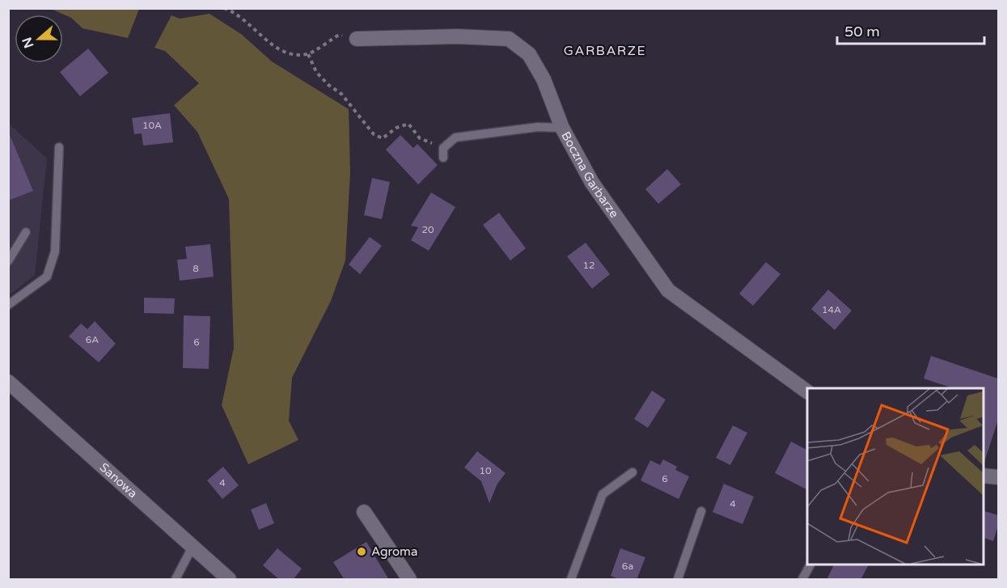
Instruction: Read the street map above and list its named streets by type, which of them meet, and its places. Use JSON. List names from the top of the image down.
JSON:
{
  "streets": {
    "street": ["Boczna Garbarze", "Sanowa"]
  },
  "districts": ["GARBARZE"],
  "places": ["Agroma"],
  "house_numbers": [
    "10A",
    "20",
    "12",
    "8",
    "14A",
    "6A",
    "6",
    "10",
    "6",
    "4",
    "4",
    "6a"
  ],
  "scale_bar": "50 m",
  "north": "left"
}
